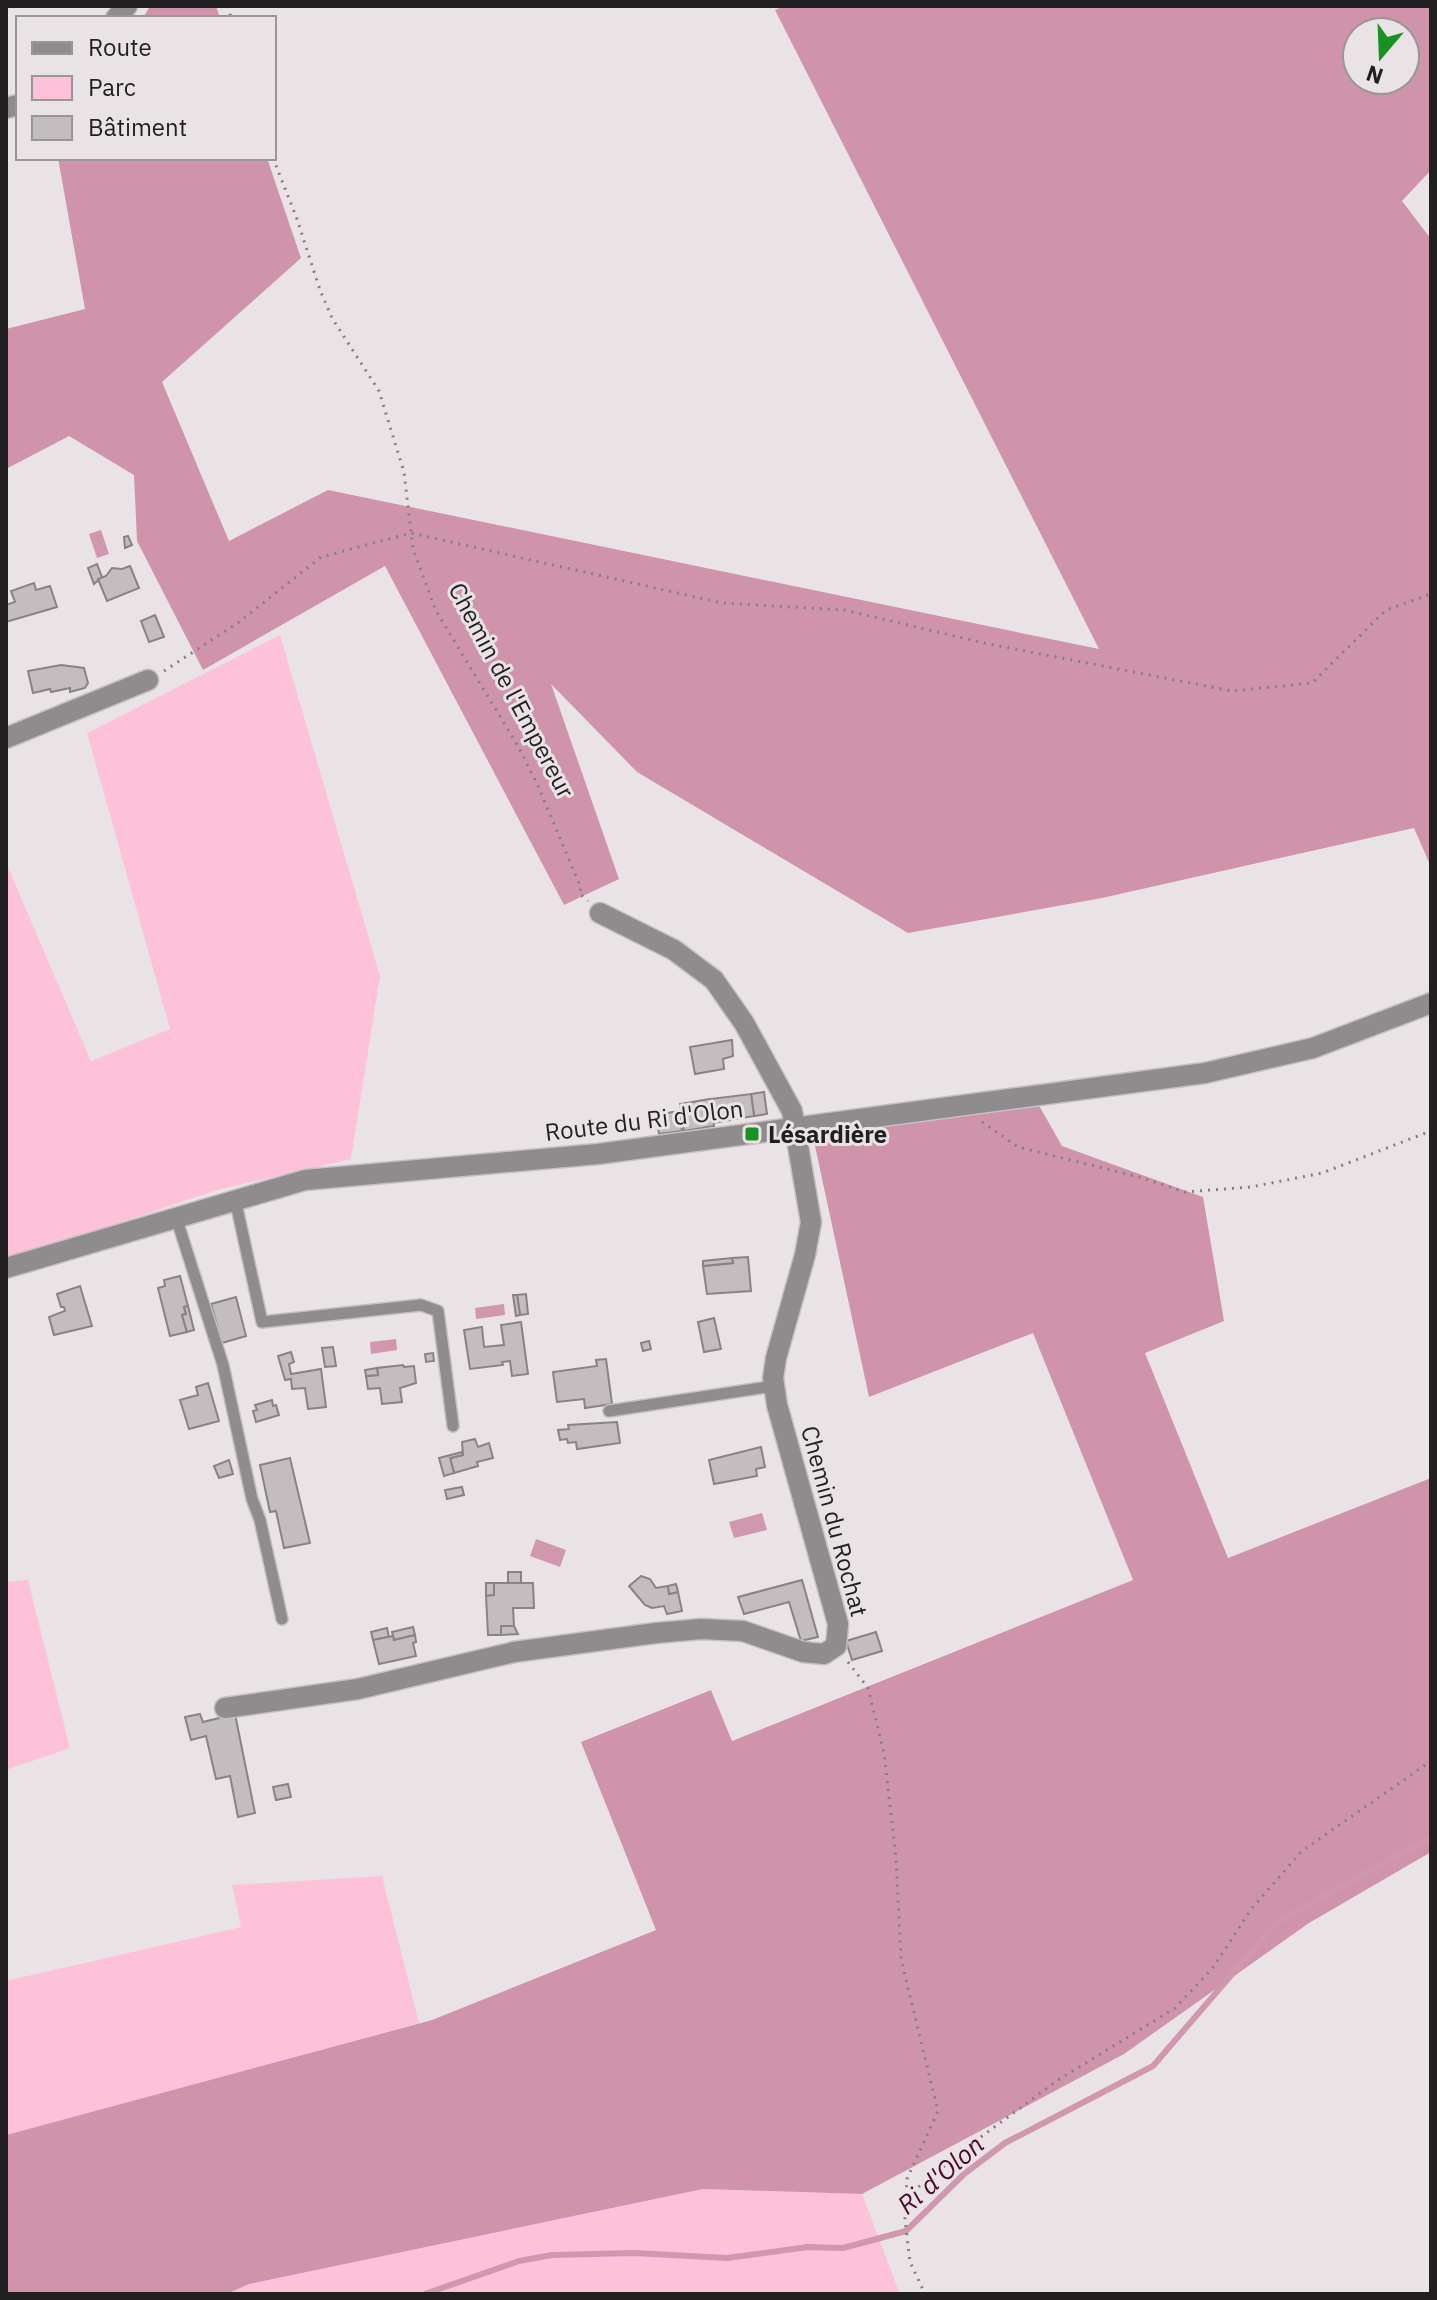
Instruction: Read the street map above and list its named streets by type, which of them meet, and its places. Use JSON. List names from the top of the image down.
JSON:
{
  "streets": {
    "street": ["Route du Ri d'Olon", "Chemin du Rochat"],
    "path": ["Chemin de l'Empereur"]
  },
  "crossings": [
    ["Route du Ri d'Olon", "Chemin du Rochat"]
  ],
  "water": ["Ri d'Olon"],
  "places": {
    "transit": ["Lésardière"]
  },
  "legend": ["Route", "Parc", "Bâtiment"],
  "north": "bottom"
}
